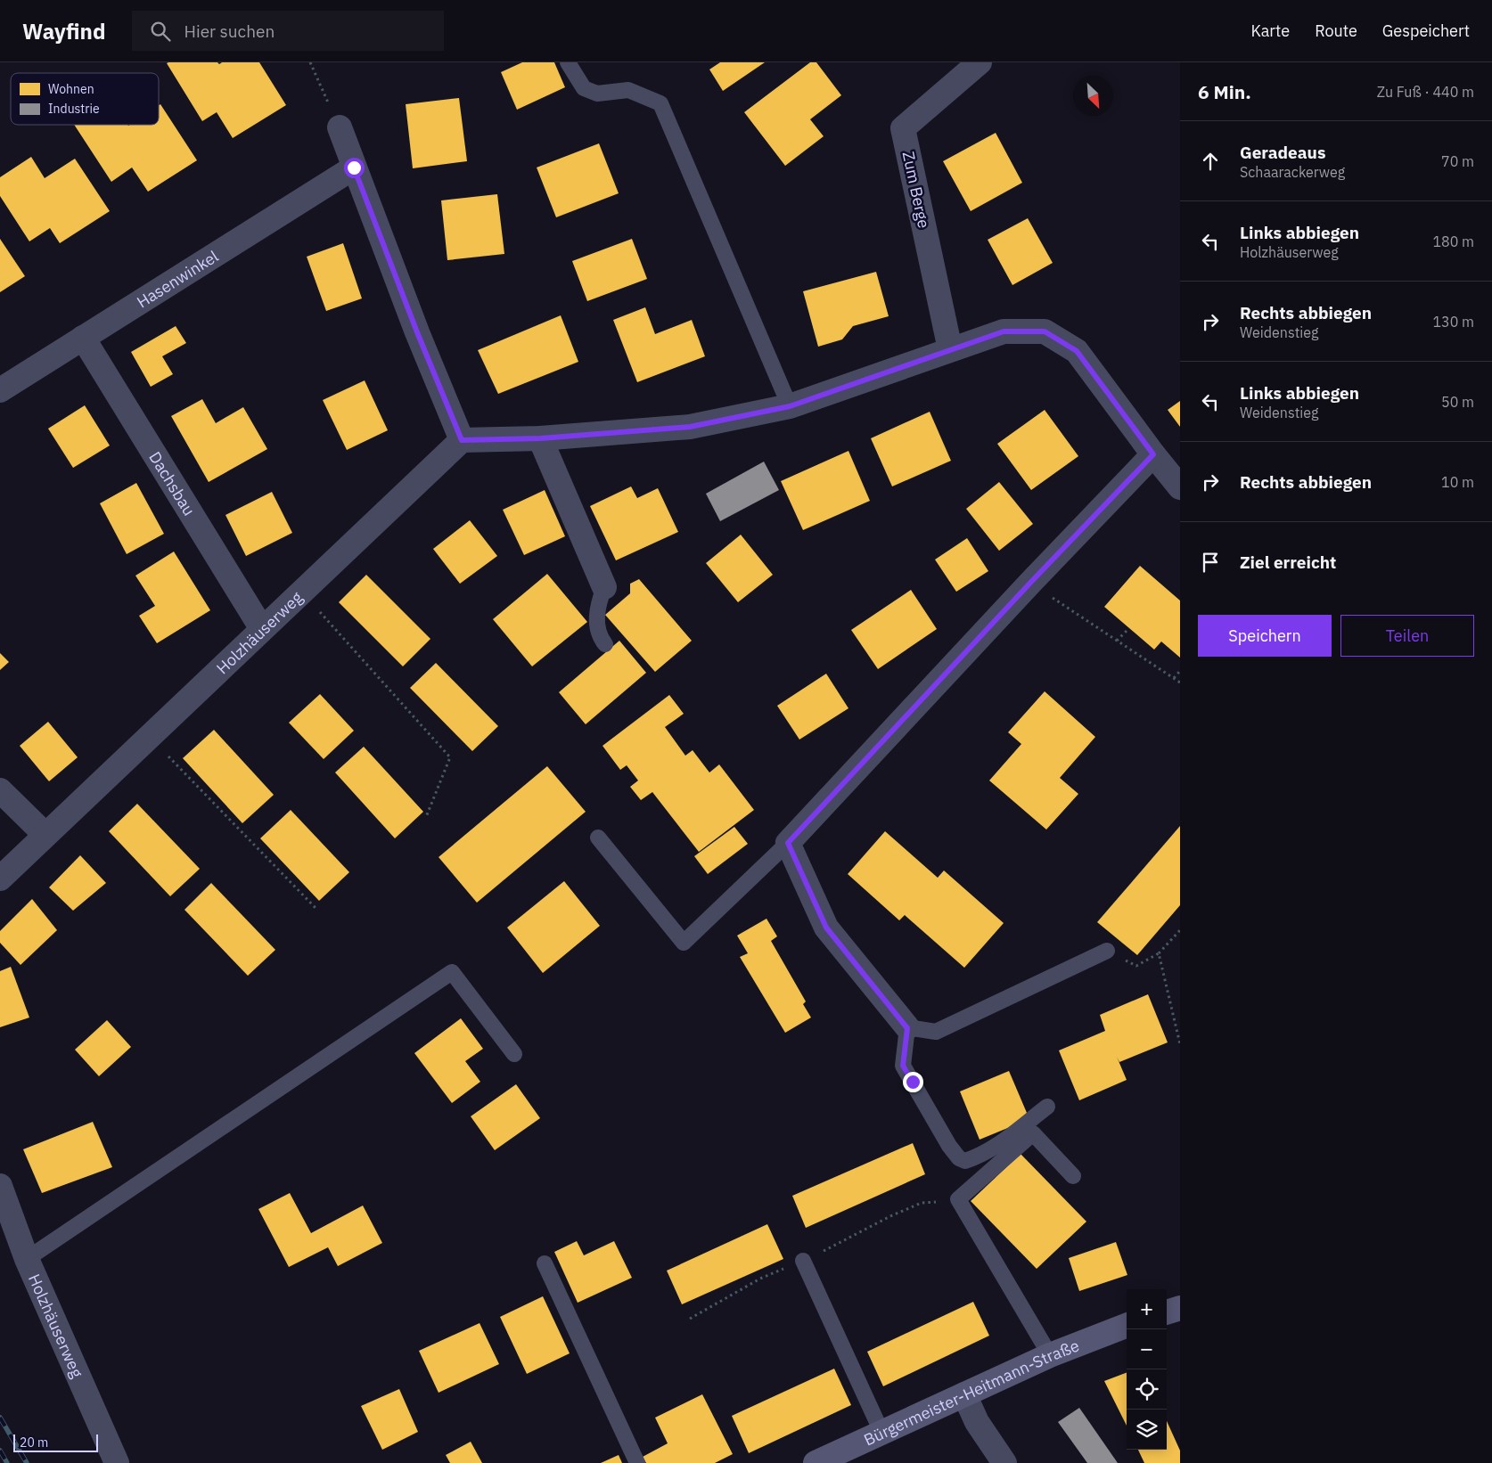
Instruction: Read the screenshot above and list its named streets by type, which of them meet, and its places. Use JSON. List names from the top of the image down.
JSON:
{
  "streets": {
    "main road": ["Bürgermeister-Heitmann-Straße"],
    "street": [
      "Zum Berge",
      "Hasenwinkel",
      "Dachsbau",
      "Holzhäuserweg"
    ]
  },
  "crossings": [
    ["Hasenwinkel", "Dachsbau"],
    ["Dachsbau", "Holzhäuserweg"]
  ],
  "legend": ["Wohnen", "Industrie"],
  "scale_bar": "20 m",
  "north": "bottom right",
  "page": {
    "header": "Wayfind",
    "search": "Hier suchen",
    "nav": ["Karte", "Route", "Gespeichert"],
    "heading": ["6 Min.", "Zu Fuß · 440 m"],
    "list": [
      ["Geradeaus", "Schaarackerweg", "70 m"],
      ["Links abbiegen", "Holzhäuserweg", "180 m"],
      ["Rechts abbiegen", "Weidenstieg", "130 m"],
      ["Links abbiegen", "Weidenstieg", "50 m"],
      ["Rechts abbiegen", "10 m"],
      "Ziel erreicht"
    ],
    "buttons": ["Speichern", "Teilen"],
    "map_buttons": ["+", "−"],
    "scale": "20 m"
  }
}
